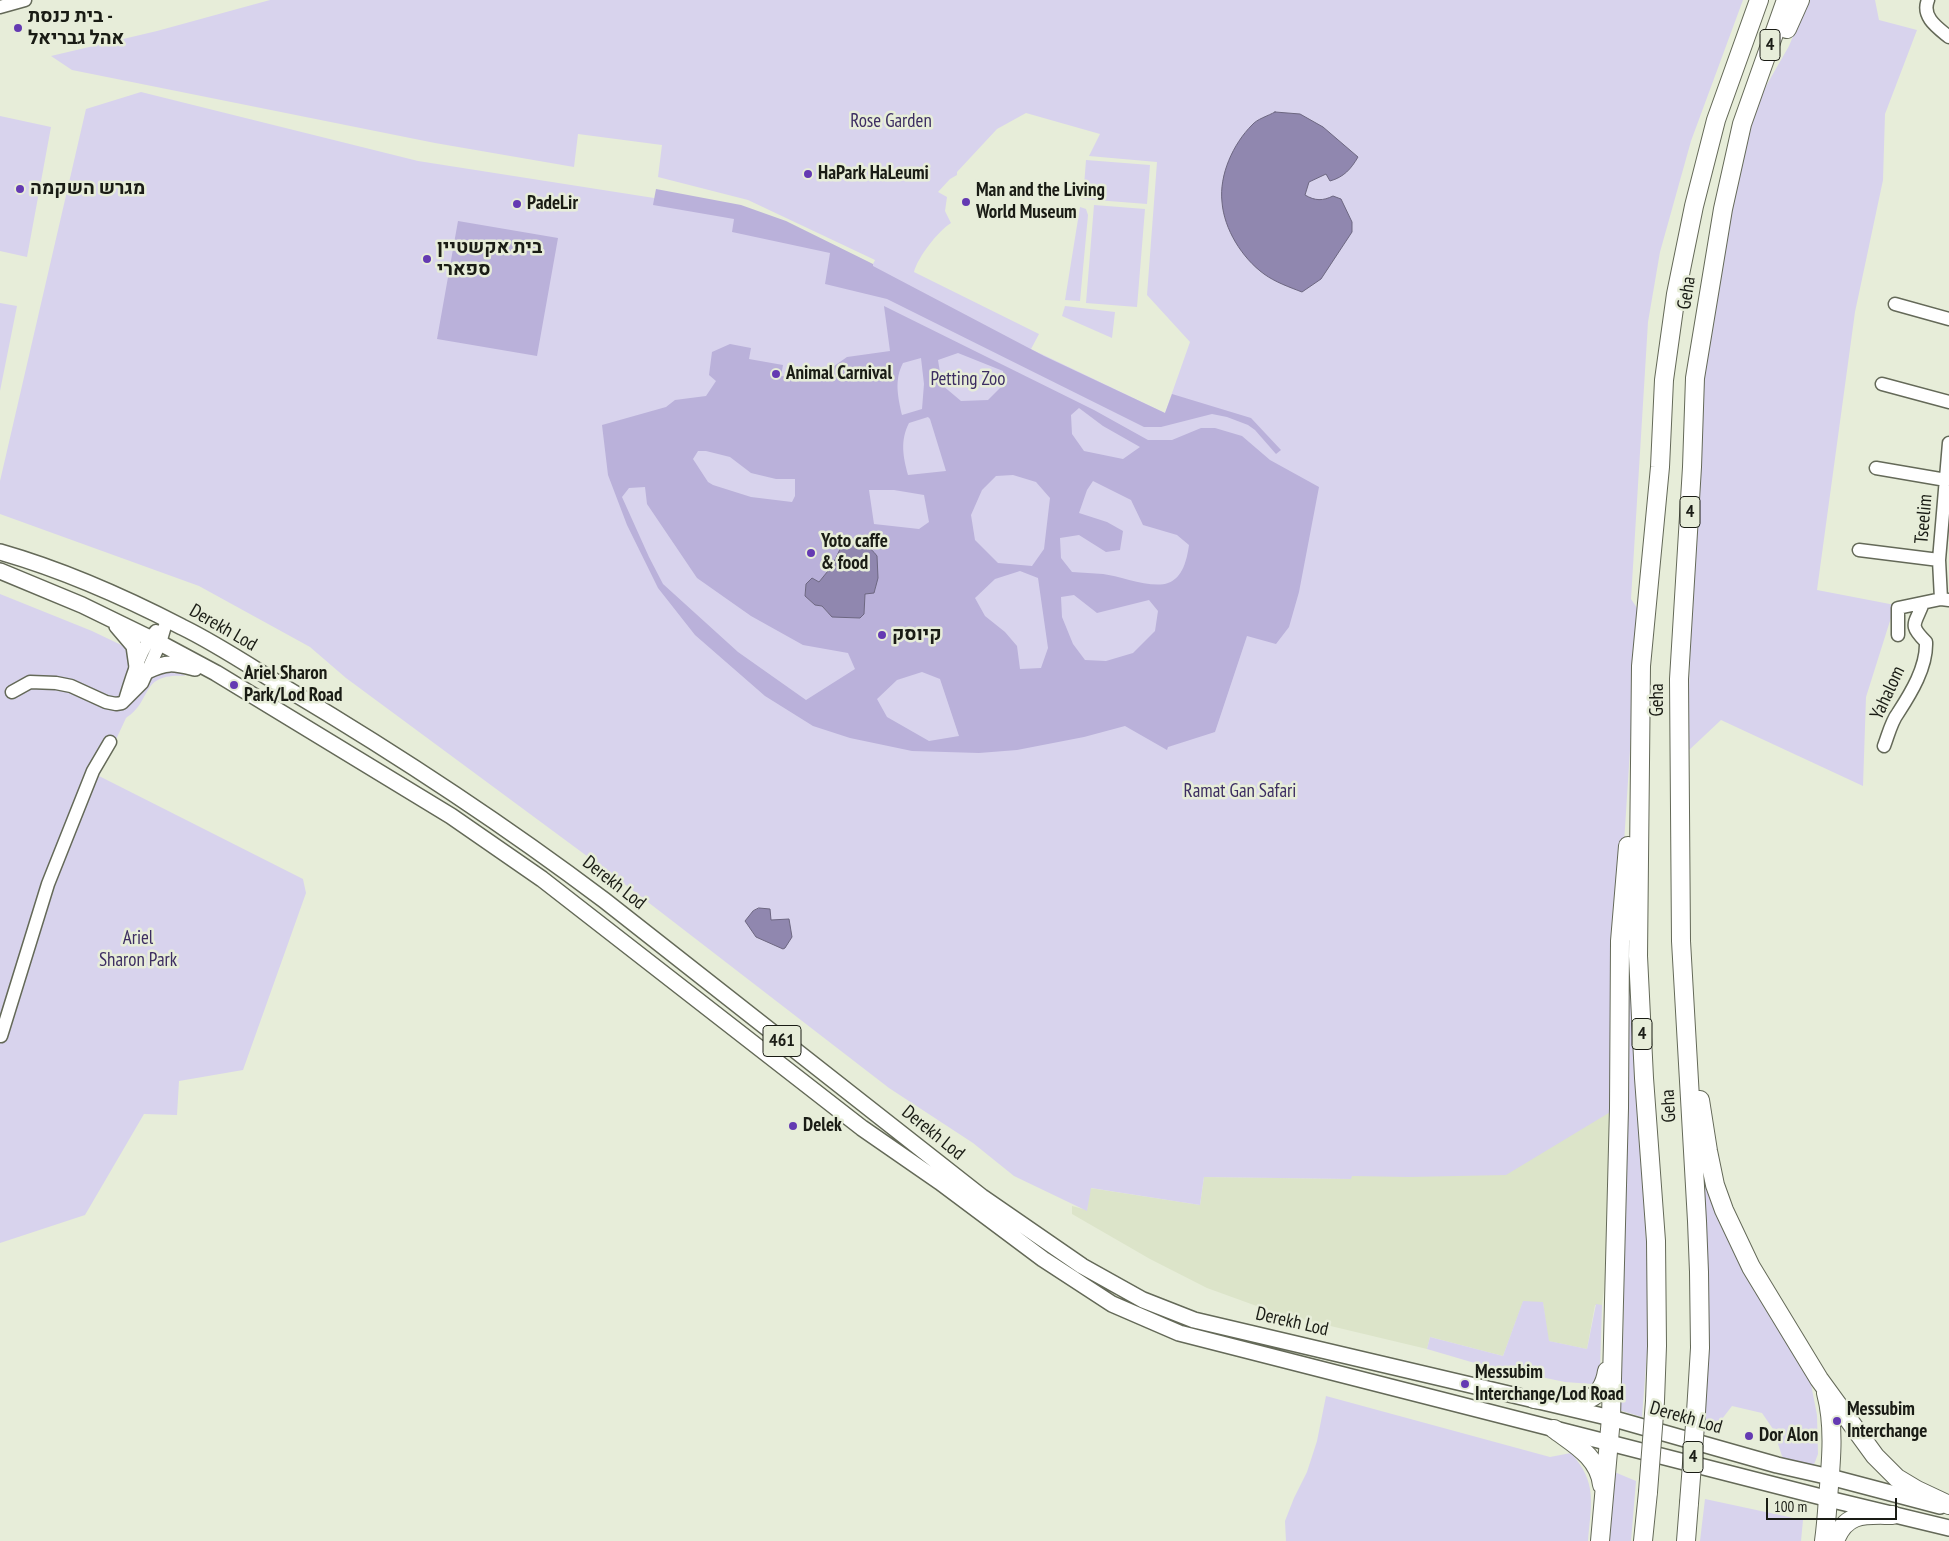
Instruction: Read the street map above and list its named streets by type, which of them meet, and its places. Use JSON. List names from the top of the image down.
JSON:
{
  "streets": {
    "highway": ["4", "Geha"],
    "main road": ["Derekh Lod", "461"],
    "street": ["Tseelim", "Yahalom"]
  },
  "parks": [
    "Rose Garden",
    "Petting Zoo",
    "Ramat Gan Safari",
    "Ariel Sharon Park"
  ],
  "places": [
    "בית כנסת - אהל גבריאל",
    "HaPark HaLeumi",
    "מגרש השקמה",
    "Man and the Living World Museum",
    "PadeLir",
    "בית אקשטיין ספארי",
    "Animal Carnival",
    "Yoto caffe & food",
    "קיוסק",
    "Ariel Sharon Park/Lod Road",
    "Delek",
    "Messubim Interchange/Lod Road",
    "Messubim Interchange",
    "Dor Alon"
  ],
  "scale_bar": "100 m"
}
